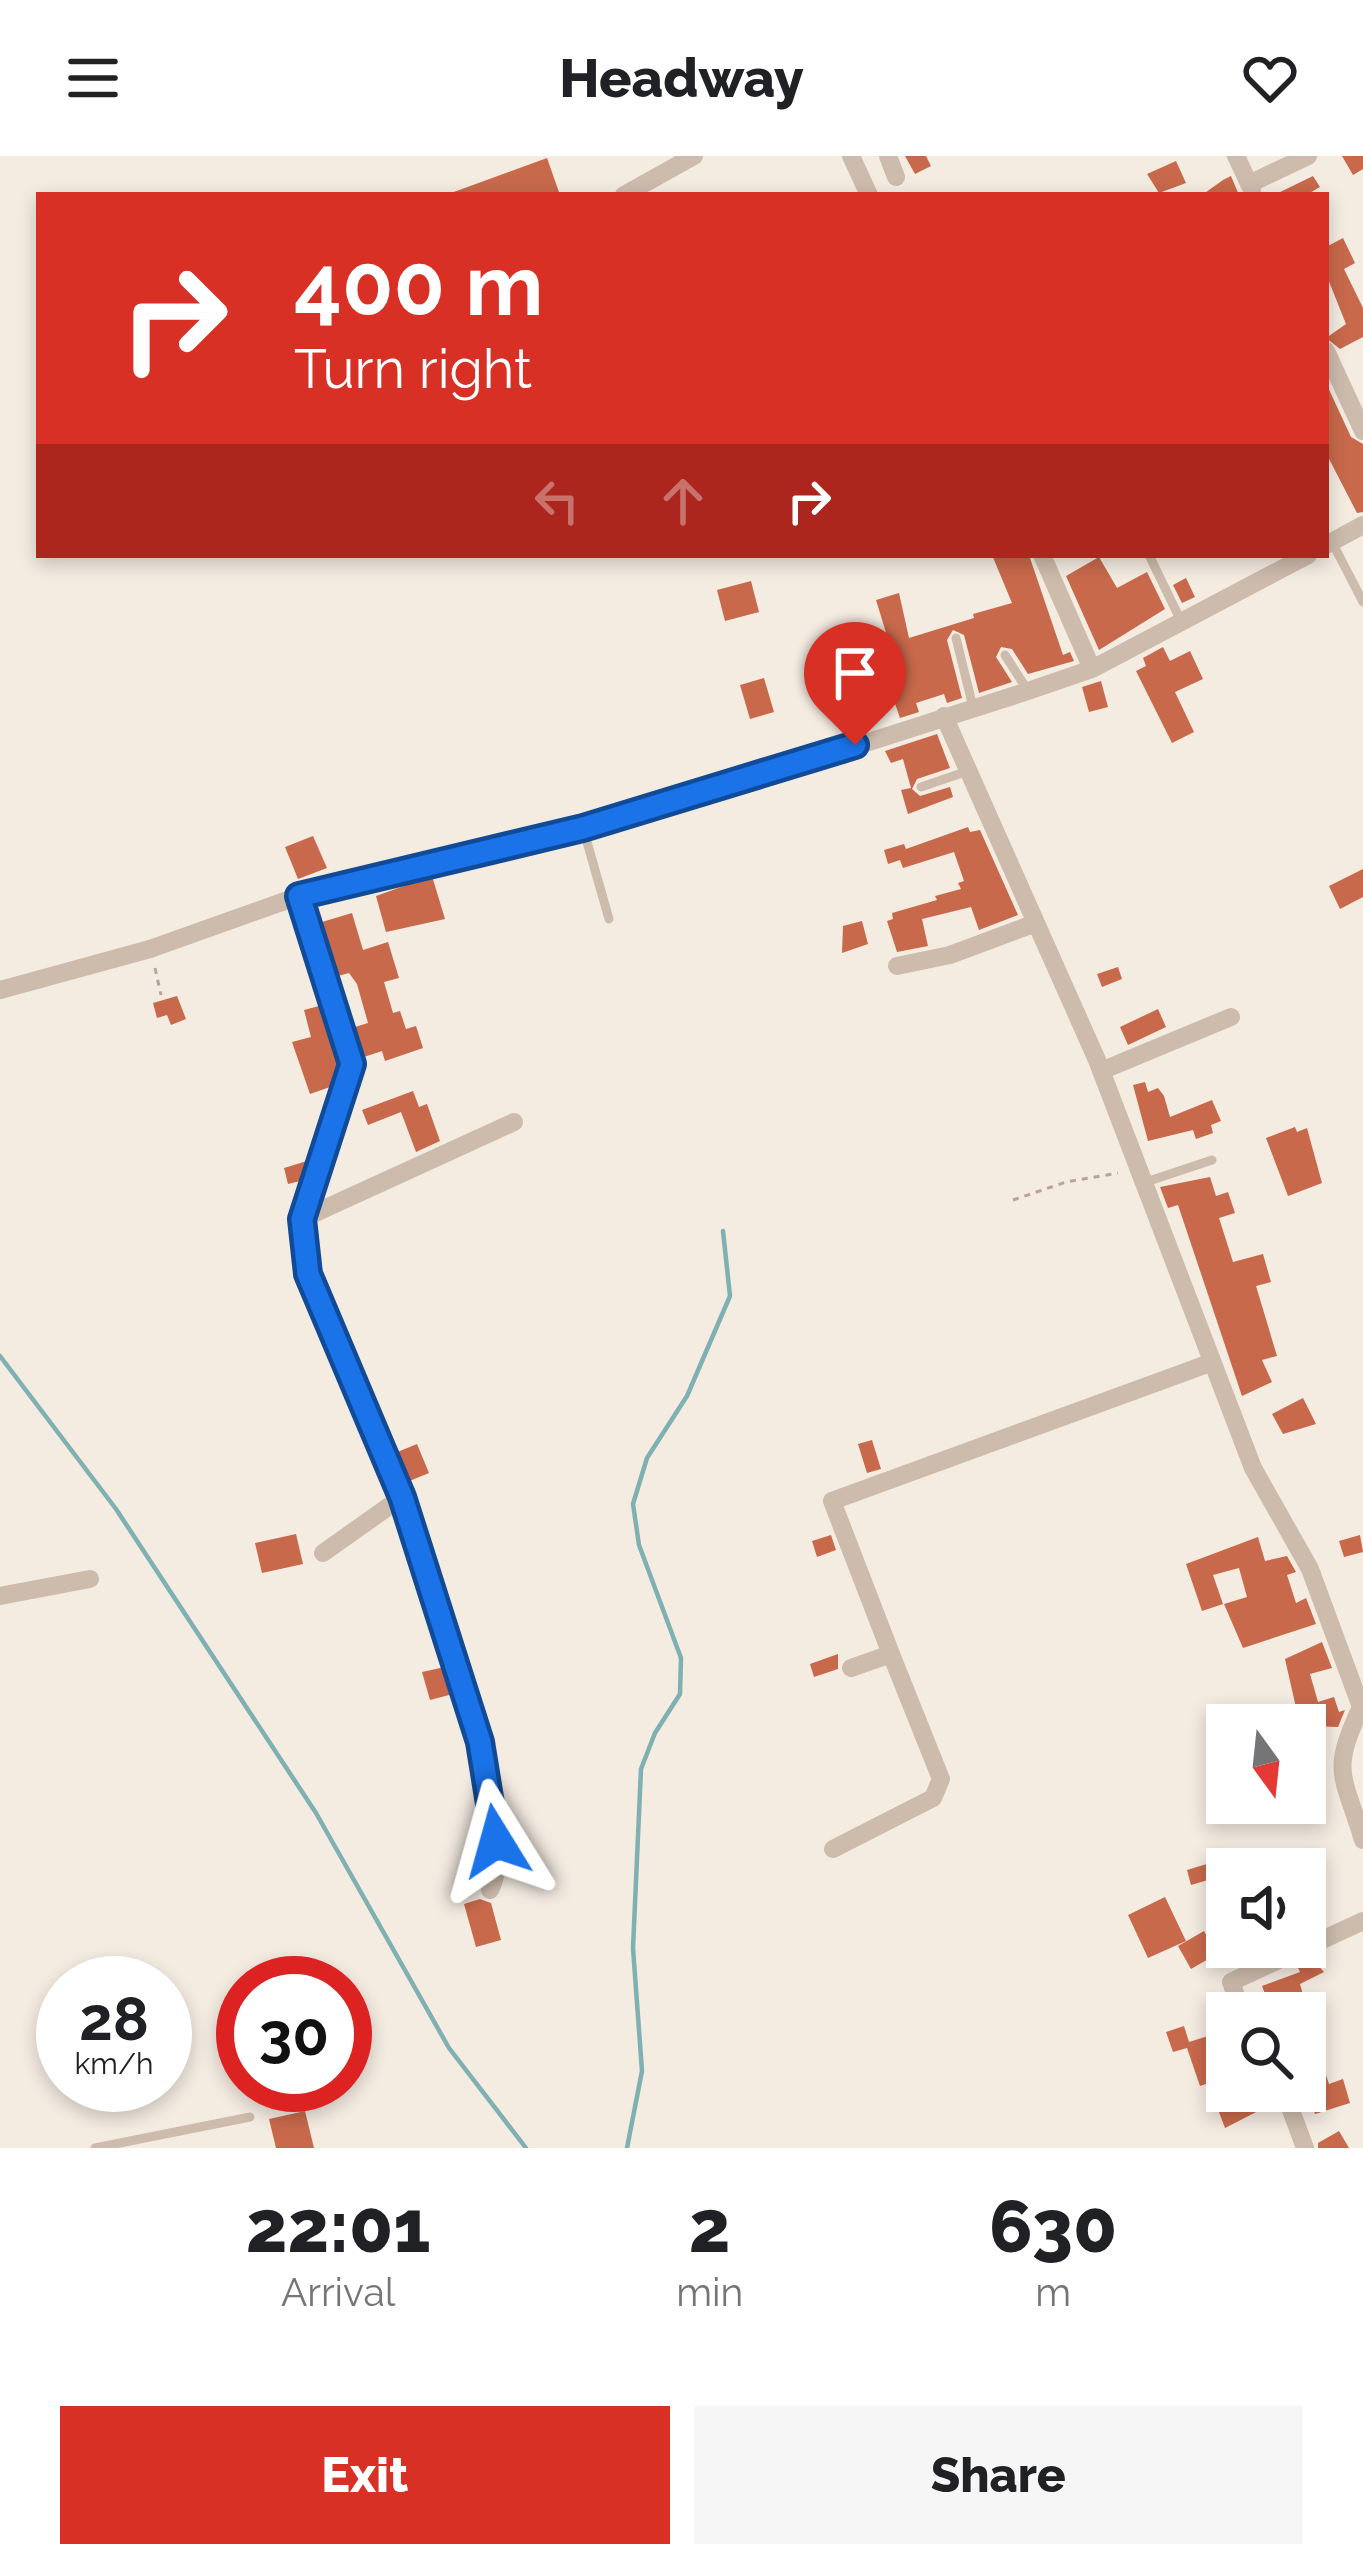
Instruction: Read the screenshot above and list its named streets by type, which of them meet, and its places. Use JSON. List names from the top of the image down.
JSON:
{
  "north": "bottom",
  "page": {
    "header": "Headway",
    "turn": ["400 m", "Turn right"],
    "speed": "28 km/h",
    "limit": "30",
    "eta": [
      "22:01",
      "Arrival",
      "2",
      "min",
      "630",
      "m"
    ],
    "buttons": ["Exit", "Share"]
  }
}
